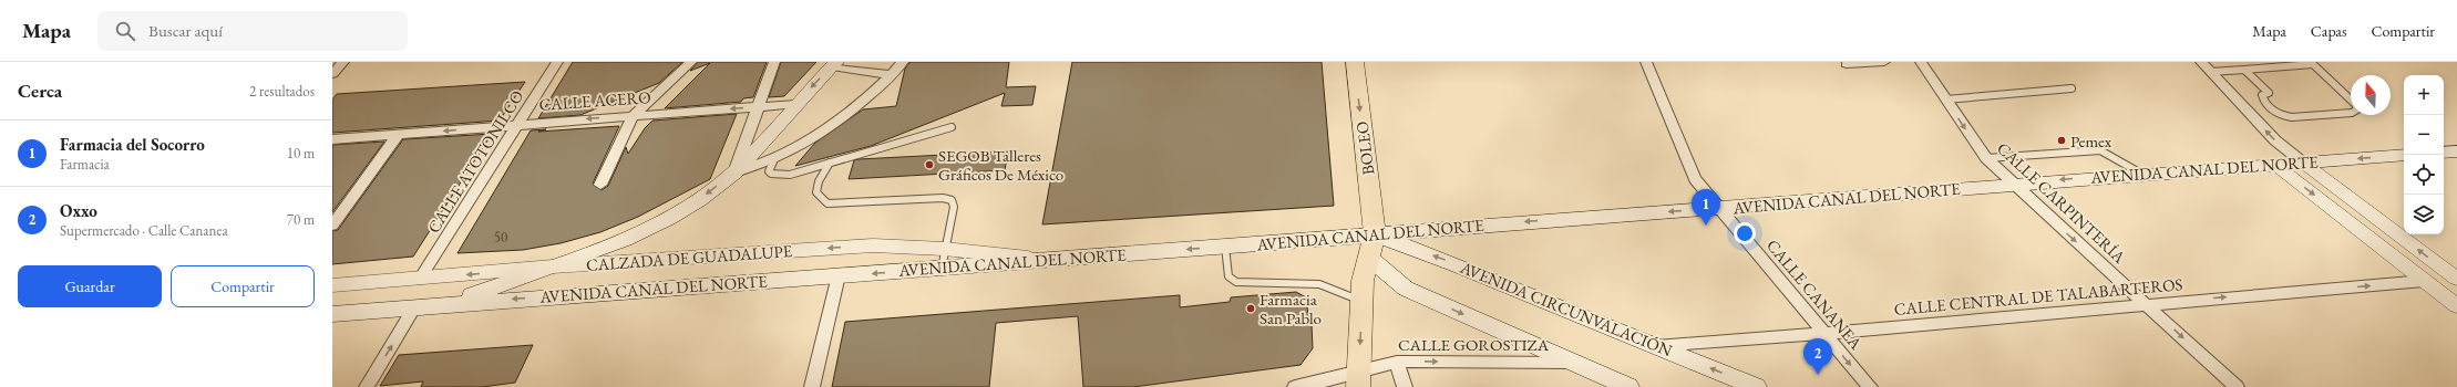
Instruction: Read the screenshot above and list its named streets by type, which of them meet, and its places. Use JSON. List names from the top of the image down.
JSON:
{
  "streets": {
    "main road": ["BOLEO", "AVENIDA CANAL DEL NORTE", "AVENIDA CIRCUNVALACIÓN"],
    "street": [
      "CALLE ACERO",
      "CALLE ATOTONILCO",
      "CALLE CARPINTERÍA",
      "CALZADA DE GUADALUPE",
      "CALLE CANANEA",
      "CALLE CENTRAL DE TALABARTEROS",
      "CALLE GOROSTIZA"
    ]
  },
  "crossings": [
    ["CALLE ACERO", "CALLE ATOTONILCO"],
    ["BOLEO", "AVENIDA CANAL DEL NORTE"],
    ["BOLEO", "AVENIDA CIRCUNVALACIÓN"],
    ["BOLEO", "CALLE GOROSTIZA"],
    ["CALLE ATOTONILCO", "CALZADA DE GUADALUPE"],
    ["AVENIDA CANAL DEL NORTE", "CALLE CARPINTERÍA"],
    ["AVENIDA CANAL DEL NORTE", "CALZADA DE GUADALUPE"],
    ["AVENIDA CANAL DEL NORTE", "CALLE CANANEA"],
    ["AVENIDA CANAL DEL NORTE", "AVENIDA CIRCUNVALACIÓN"],
    ["CALLE CARPINTERÍA", "CALLE CENTRAL DE TALABARTEROS"],
    ["CALLE CANANEA", "CALLE CENTRAL DE TALABARTEROS"],
    ["CALLE CENTRAL DE TALABARTEROS", "AVENIDA CIRCUNVALACIÓN"]
  ],
  "one_way": [
    "CALLE ACERO",
    "BOLEO",
    "AVENIDA CANAL DEL NORTE",
    "CALLE CARPINTERÍA",
    "CALZADA DE GUADALUPE",
    "CALLE CENTRAL DE TALABARTEROS",
    "CALLE GOROSTIZA"
  ],
  "places": ["Pemex", "SEGOB Talleres Gráficos De México", "Farmacia San Pablo"],
  "house_numbers": ["50"],
  "north": "top",
  "page": {
    "header": "Mapa",
    "search": "Buscar aquí",
    "nav": ["Mapa", "Capas", "Compartir"],
    "heading": ["Cerca", "2 resultados"],
    "map_buttons": ["+", "−"],
    "list": [
      {
        "mark": "1",
        "name": "Farmacia del Socorro",
        "note": "Farmacia",
        "value": "10 m"
      },
      {
        "mark": "2",
        "name": "Oxxo",
        "note": "Supermercado · Calle Cananea",
        "value": "70 m"
      }
    ],
    "pins": ["1", "2"],
    "buttons": ["Guardar", "Compartir"]
  }
}
